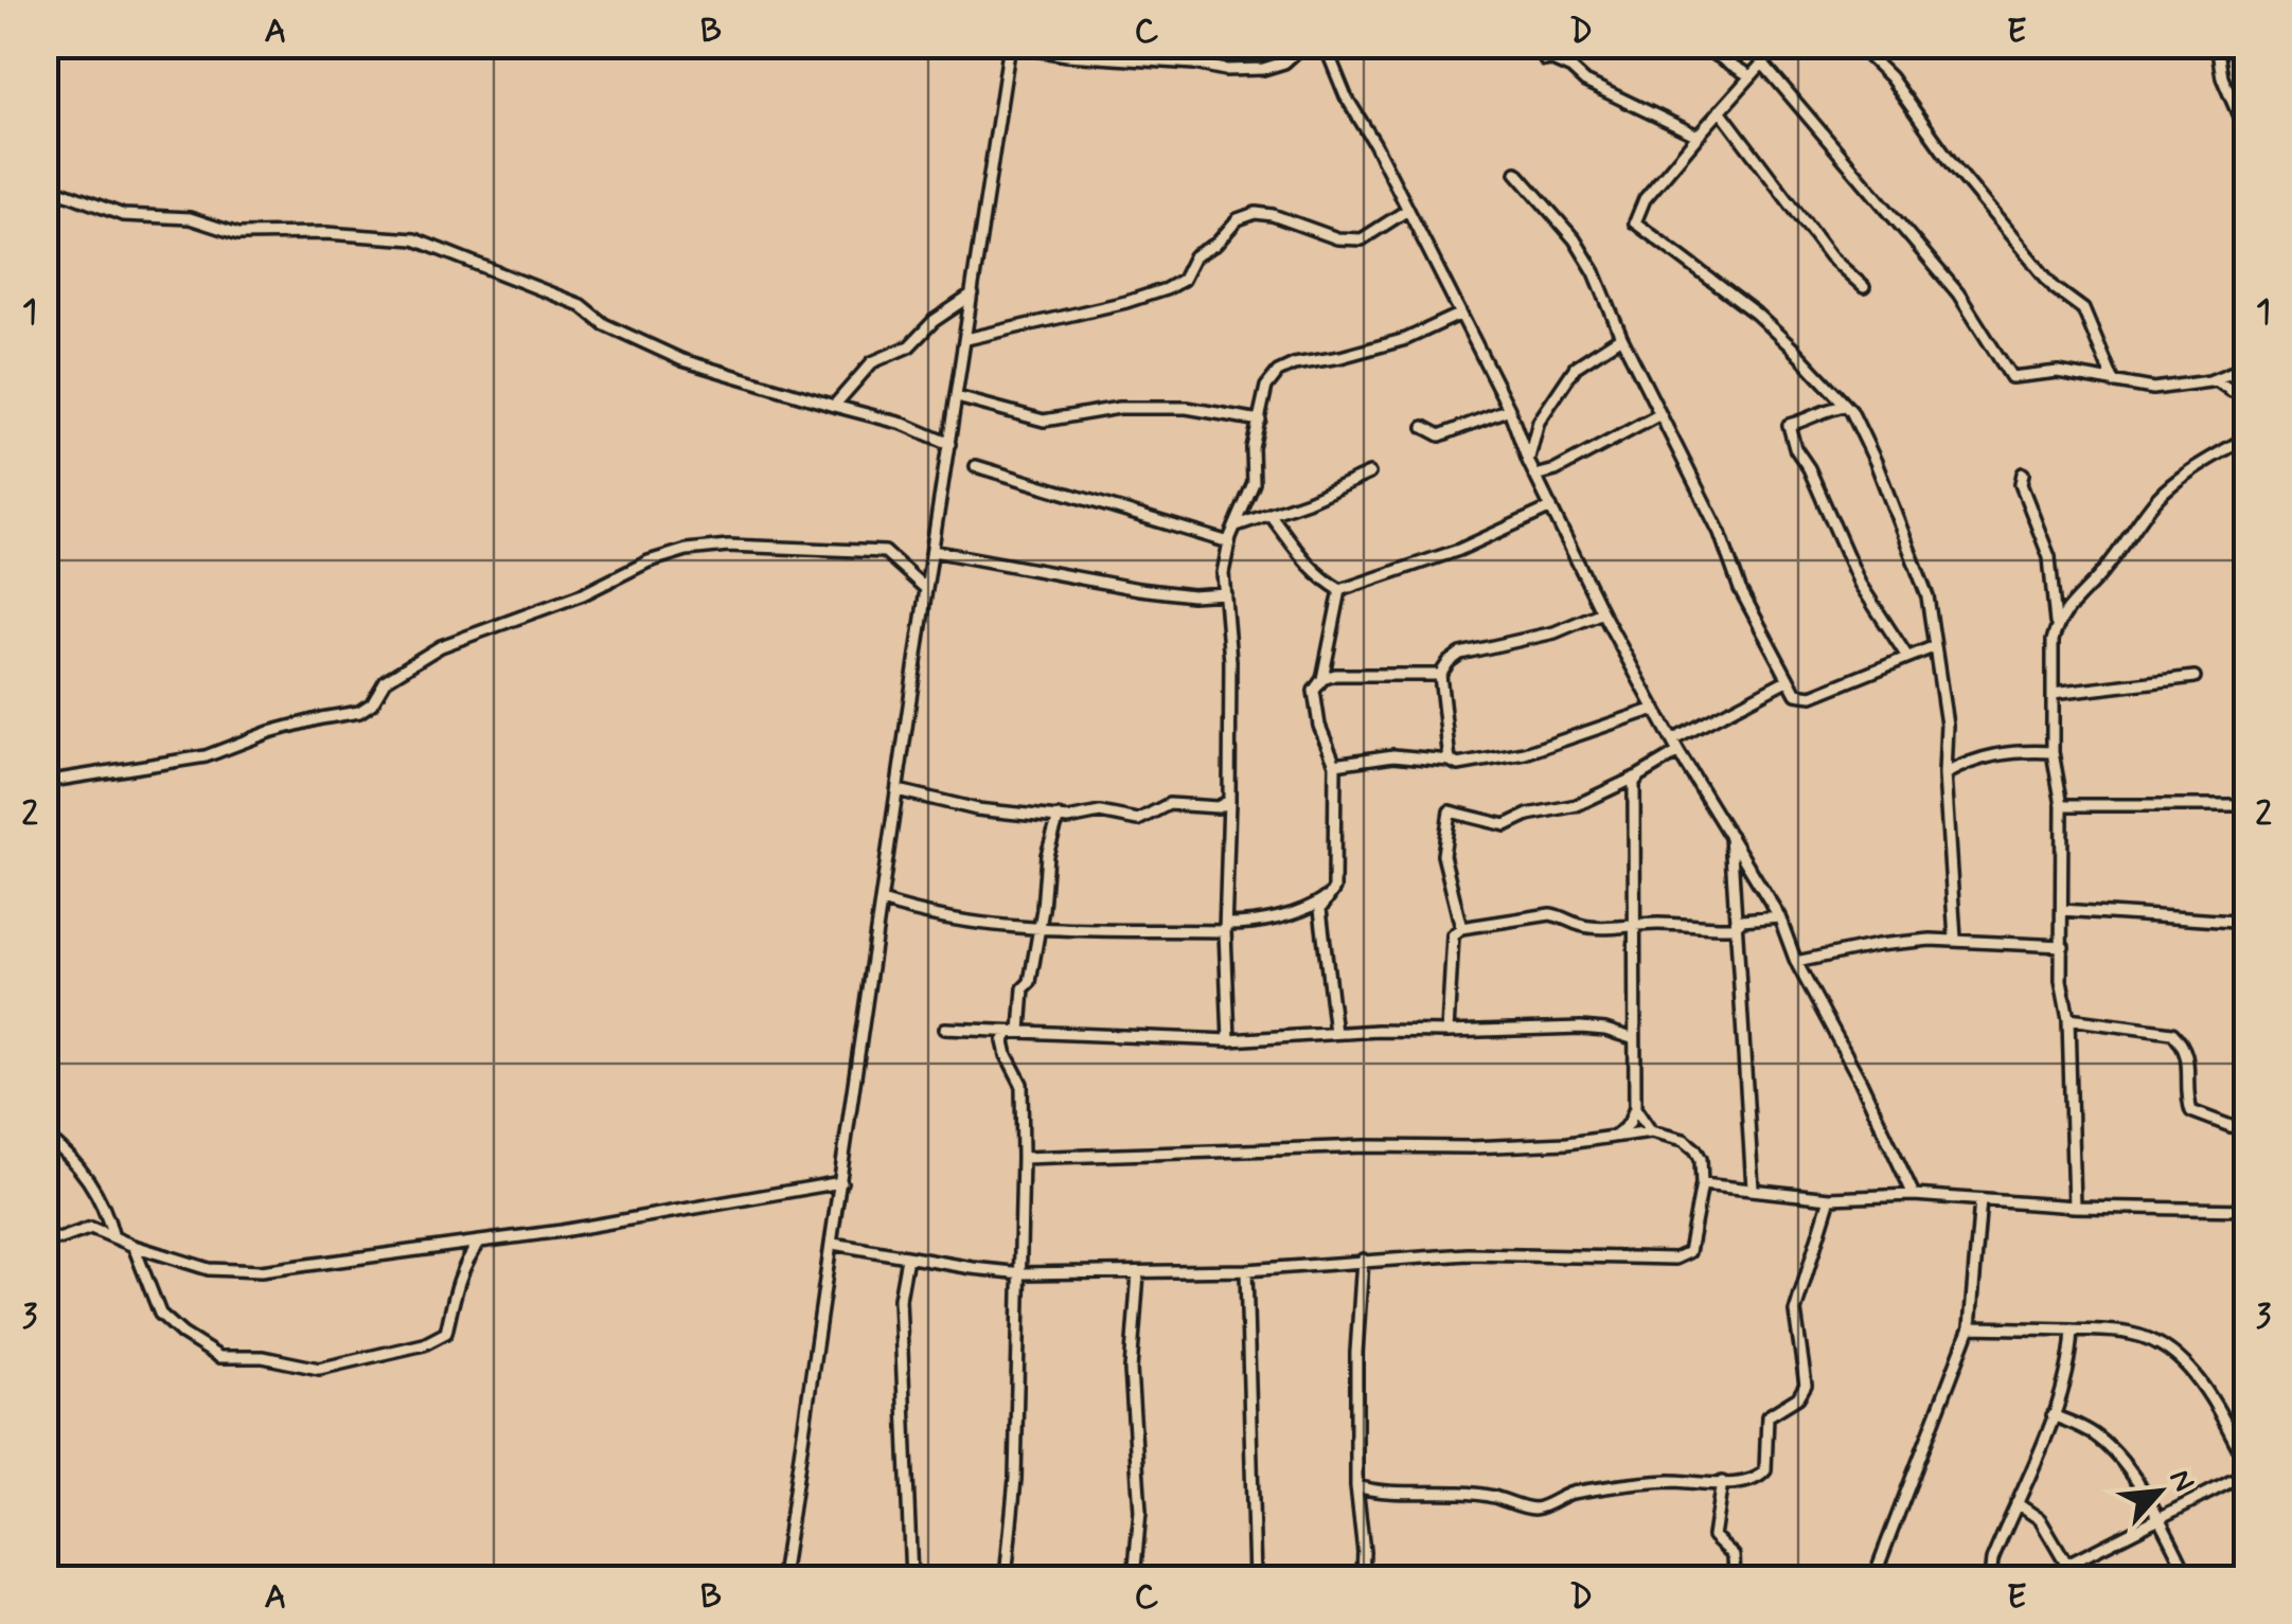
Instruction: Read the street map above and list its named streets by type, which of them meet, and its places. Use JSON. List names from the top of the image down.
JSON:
{
  "north": "top right",
  "grid": {
    "columns": [
      "A",
      "B",
      "C",
      "D",
      "E"
    ],
    "rows": ["1", "2", "3"]
  }
}
